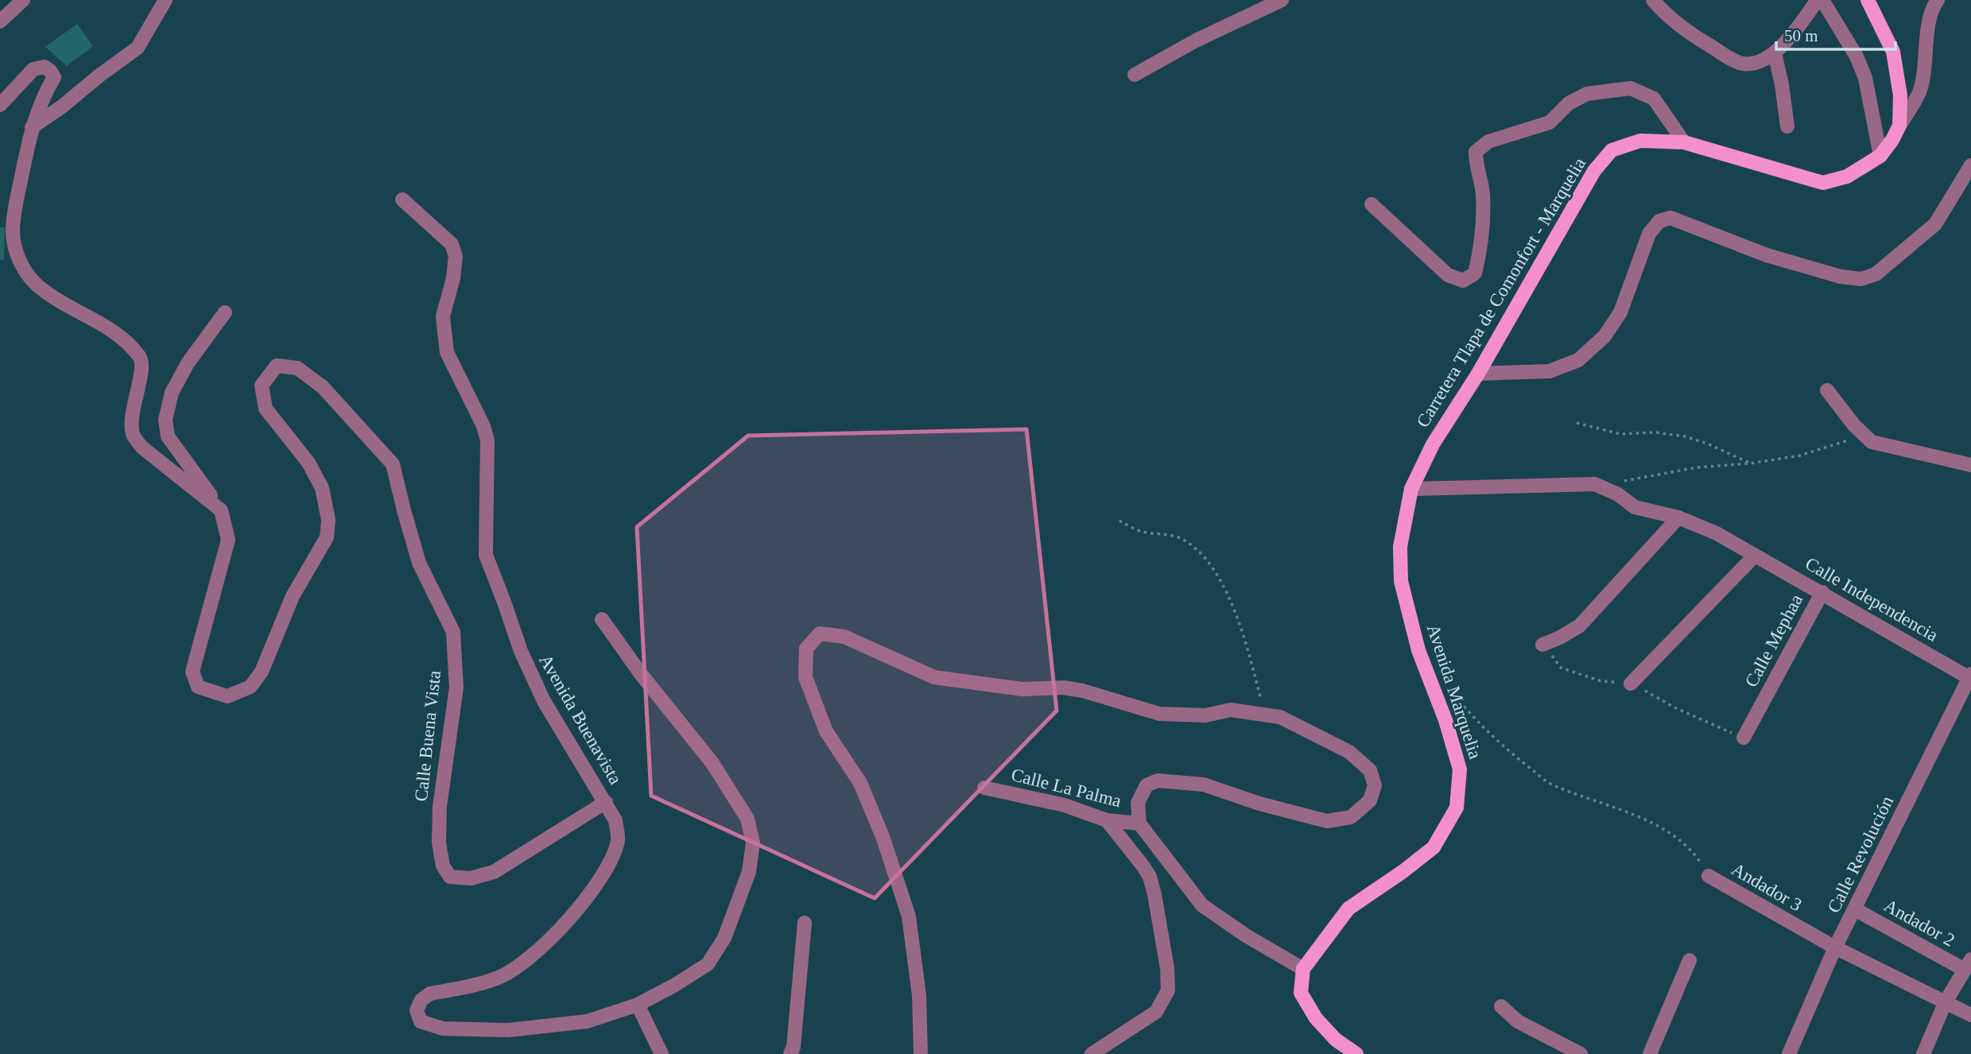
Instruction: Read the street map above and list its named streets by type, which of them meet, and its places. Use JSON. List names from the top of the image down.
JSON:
{
  "streets": {
    "main road": ["Carretera Tlapa de Comonfort - Marquelia", "Avenida Marquelia"],
    "street": [
      "Calle Independencia",
      "Calle Mephaa",
      "Avenida Buenavista",
      "Calle Buena Vista",
      "Calle La Palma",
      "Calle Revolución",
      "Andador 3",
      "Andador 2"
    ]
  },
  "crossings": [
    ["Carretera Tlapa de Comonfort - Marquelia", "Calle Independencia"],
    ["Carretera Tlapa de Comonfort - Marquelia", "Avenida Marquelia"],
    ["Calle Independencia", "Calle Mephaa"],
    ["Calle Independencia", "Avenida Marquelia"],
    ["Calle Independencia", "Calle Revolución"],
    ["Avenida Buenavista", "Calle Buena Vista"],
    ["Calle Revolución", "Andador 3"],
    ["Calle Revolución", "Andador 2"]
  ],
  "scale_bar": "50 m"
}
